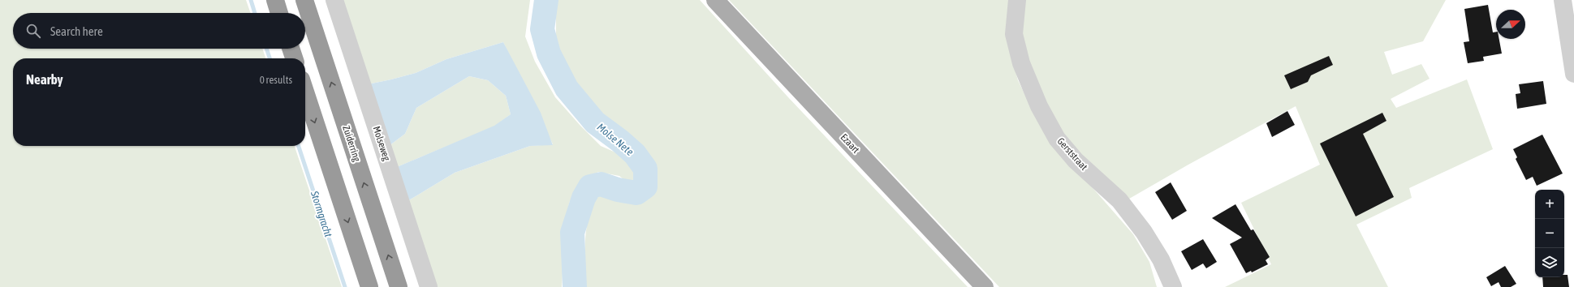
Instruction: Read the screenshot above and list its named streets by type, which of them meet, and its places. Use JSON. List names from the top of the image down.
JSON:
{
  "streets": {
    "highway": ["Zuiderring"],
    "main road": ["Ezaart"],
    "street": ["Molseweg", "Gerststraat"]
  },
  "water": ["Molse Nete", "Stormgracht"],
  "north": "right",
  "page": {
    "search": "Search here",
    "heading": ["Nearby", "0 results"],
    "map_buttons": ["+", "−"]
  }
}
